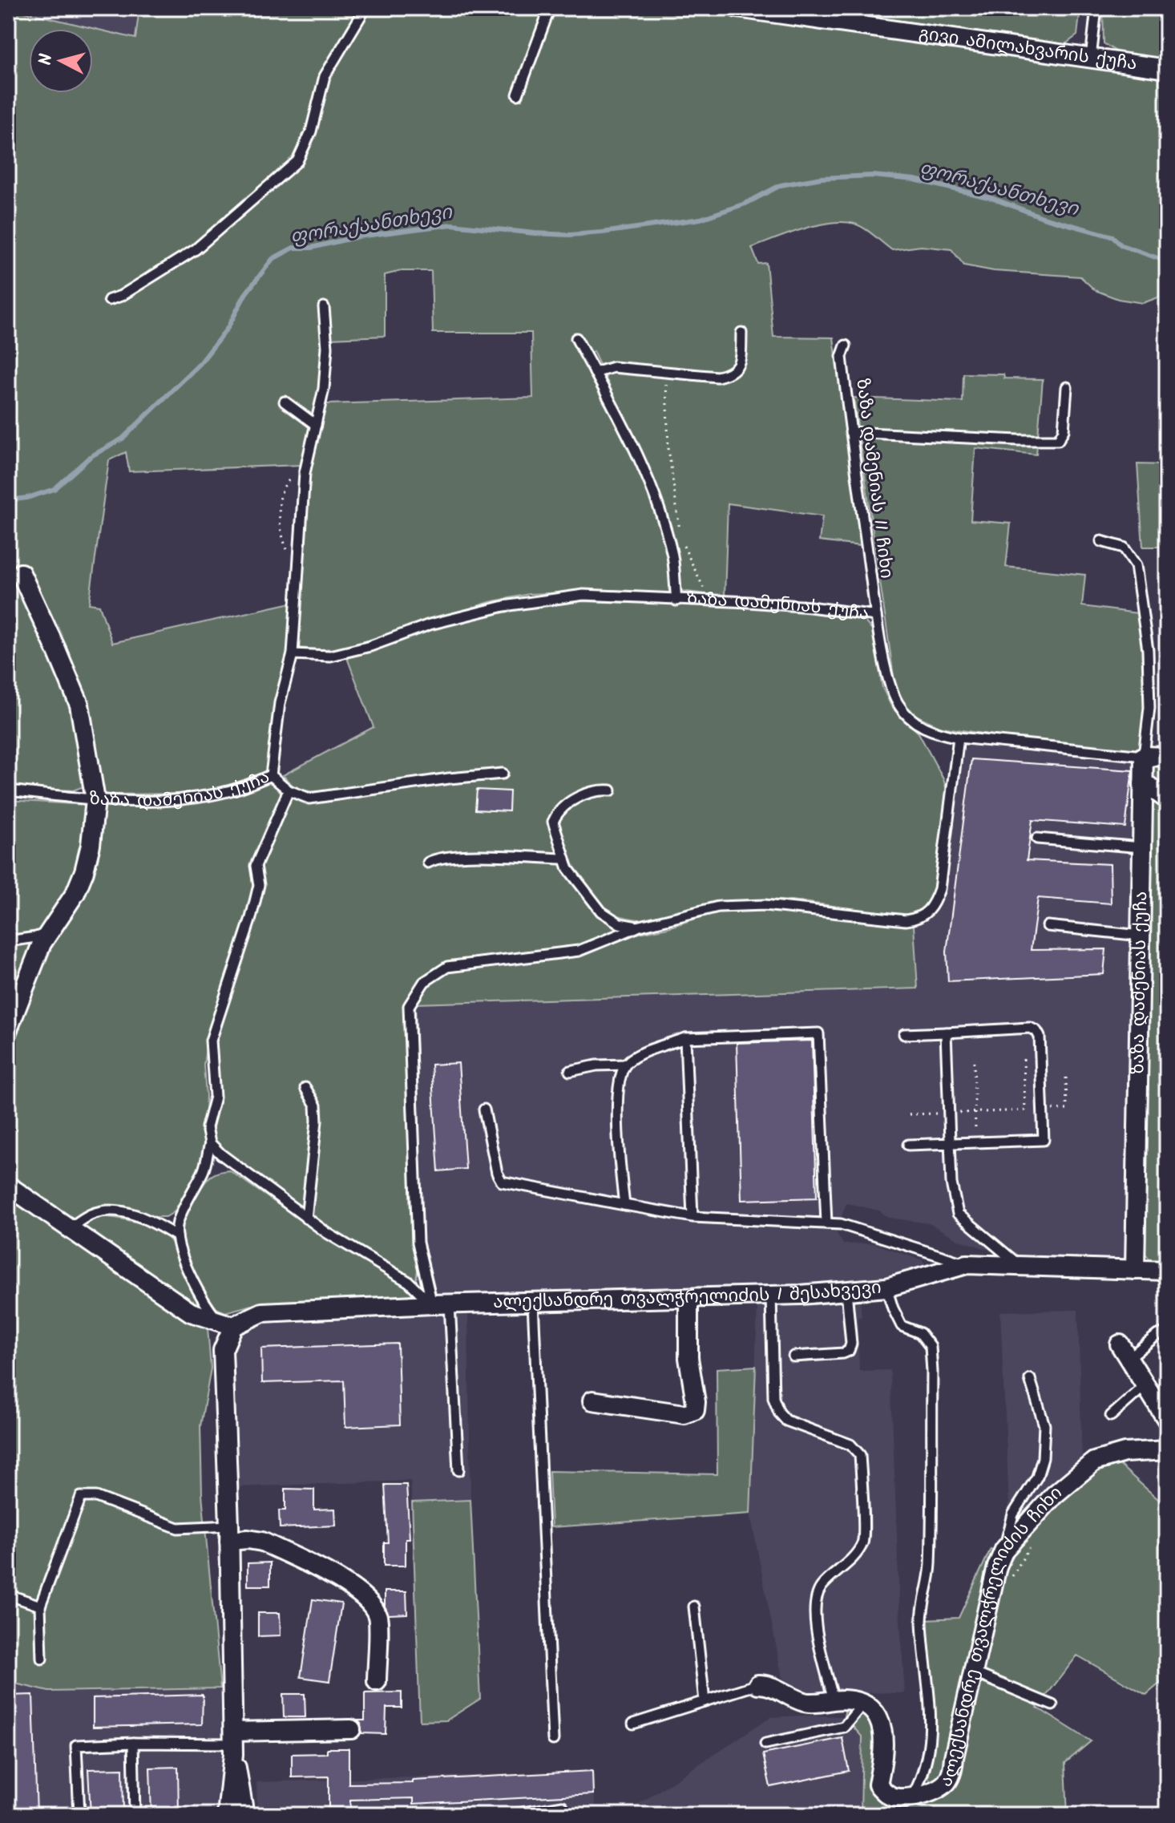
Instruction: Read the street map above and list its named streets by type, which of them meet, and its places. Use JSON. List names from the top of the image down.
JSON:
{
  "streets": {
    "street": [
      "გივი ამილახვარის ქუჩა",
      "ზაზა დამენიას ქუჩა",
      "ალექსანდრე თვალჭრელიძის I შესახვევი",
      "ალექსანდრე თვალჭრელიძის ჩიხი"
    ],
    "lane": ["ზაზა დამენიას II ჩიხი"]
  },
  "crossings": [
    ["ზაზა დამენიას II ჩიხი", "ზაზა დამენიას ქუჩა"],
    ["ზაზა დამენიას ქუჩა", "ალექსანდრე თვალჭრელიძის I შესახვევი"]
  ],
  "water": ["ფორაქაანთხევი"],
  "north": "left"
}
